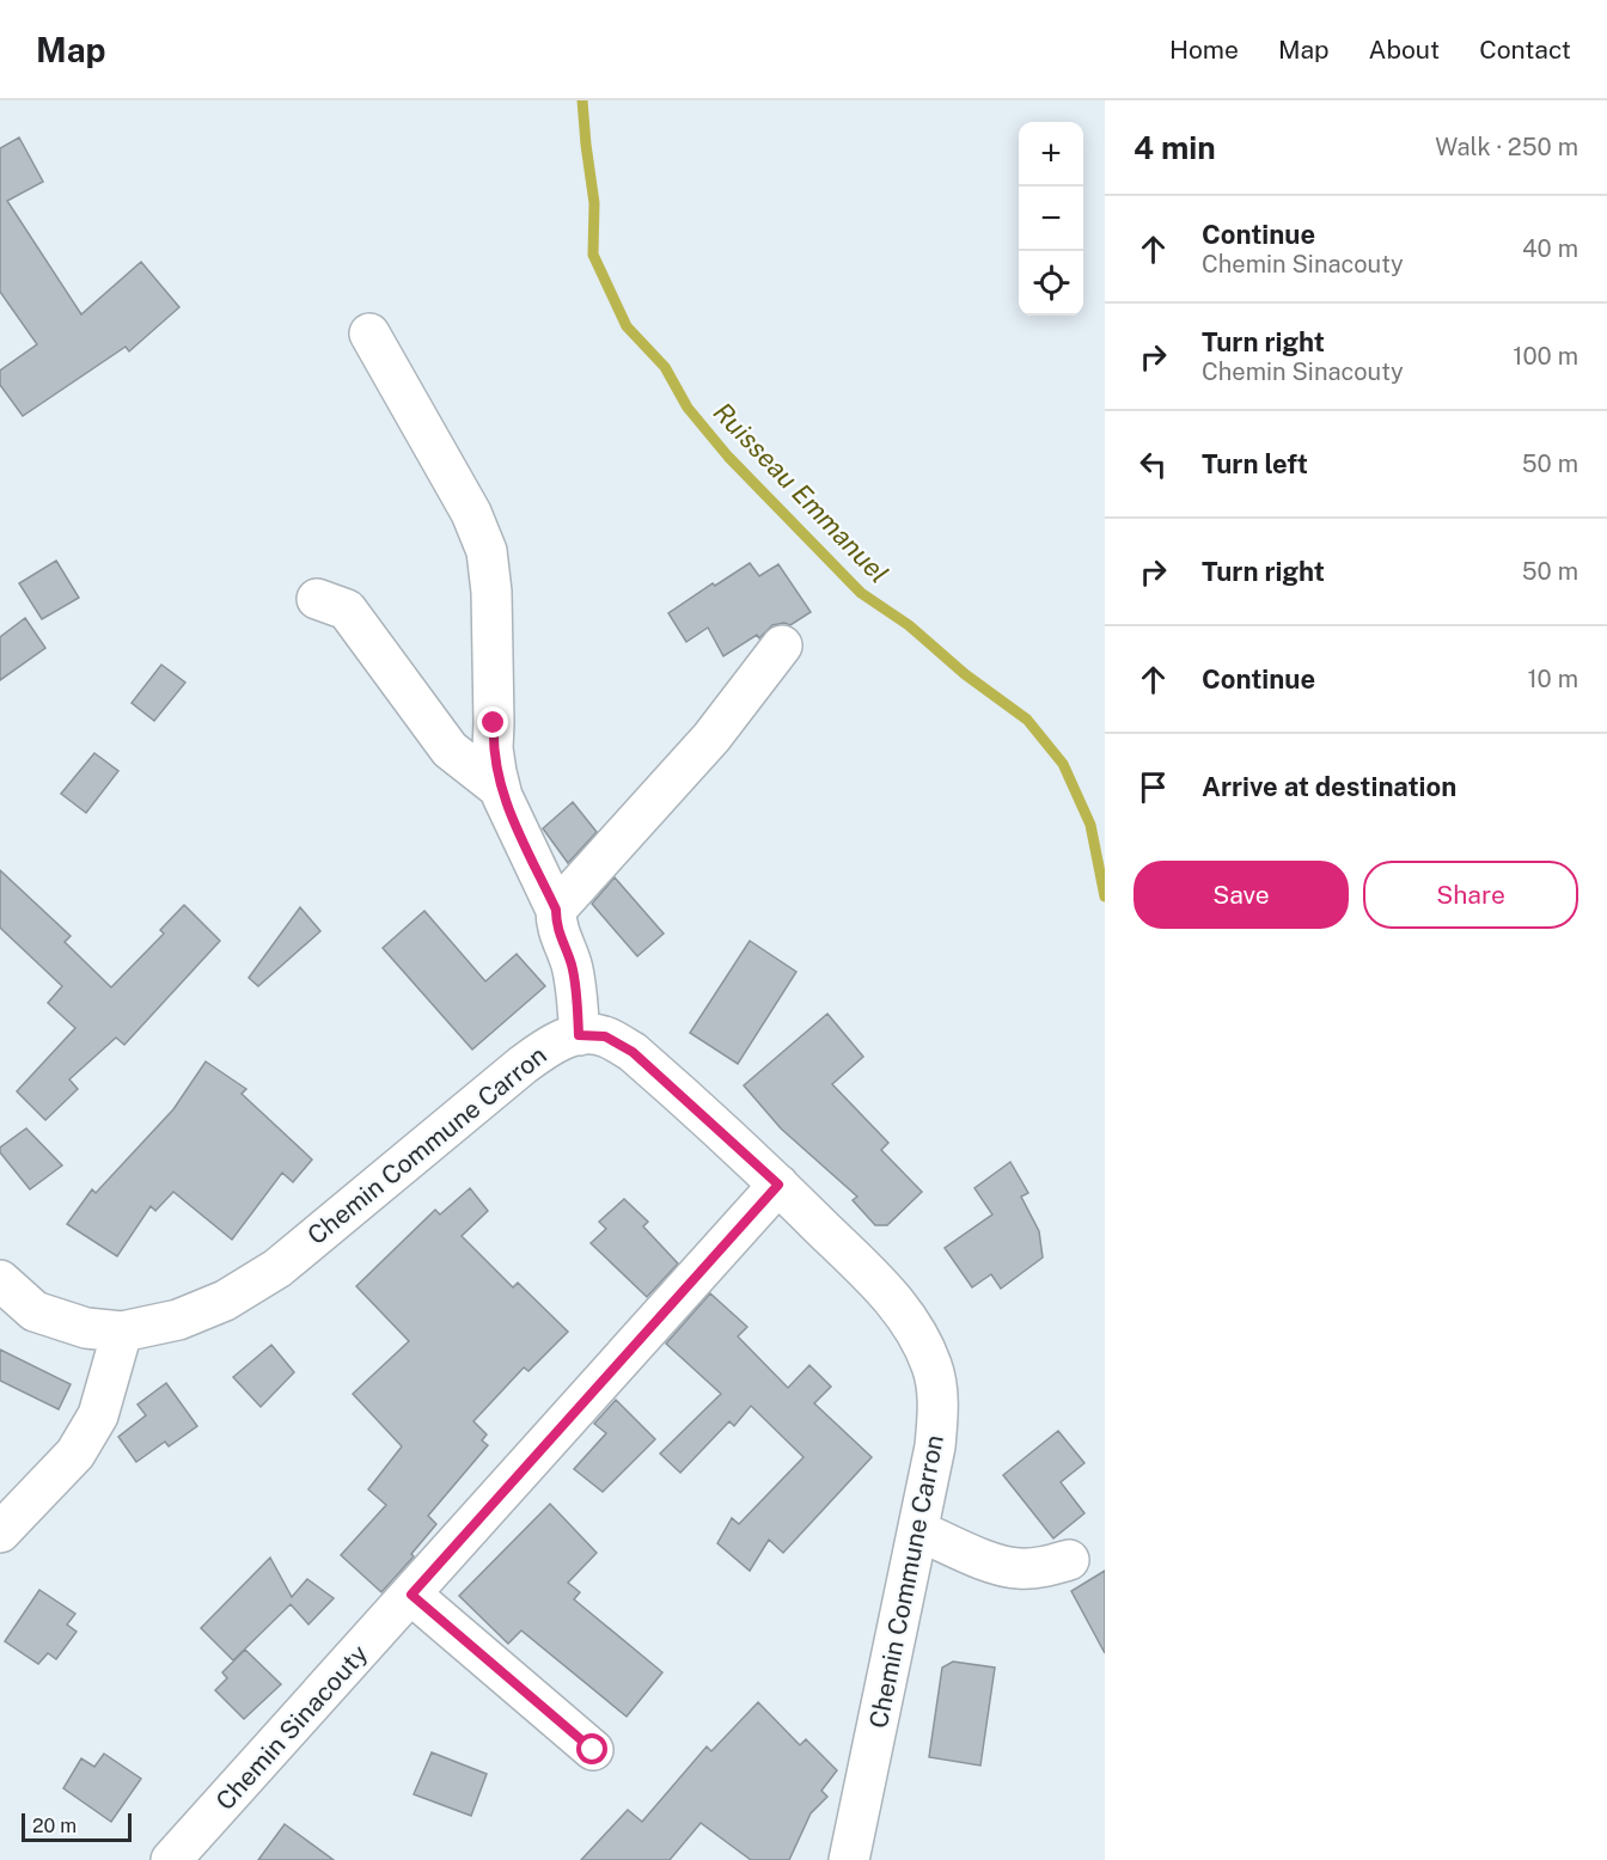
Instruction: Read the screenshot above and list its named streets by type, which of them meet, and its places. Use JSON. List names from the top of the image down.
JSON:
{
  "streets": {
    "street": ["Chemin Commune Carron", "Chemin Sinacouty"]
  },
  "crossings": [
    ["Chemin Commune Carron", "Chemin Sinacouty"]
  ],
  "water": ["Ruisseau Emmanuel"],
  "scale_bar": "20 m",
  "page": {
    "header": "Map",
    "nav": [
      "Home",
      "Map",
      "About",
      "Contact"
    ],
    "heading": ["4 min", "Walk · 250 m"],
    "map_buttons": ["+", "−"],
    "list": [
      ["Continue", "Chemin Sinacouty", "40 m"],
      ["Turn right", "Chemin Sinacouty", "100 m"],
      ["Turn left", "50 m"],
      ["Turn right", "50 m"],
      ["Continue", "10 m"],
      "Arrive at destination"
    ],
    "buttons": ["Save", "Share"],
    "scale": "20 m"
  }
}
